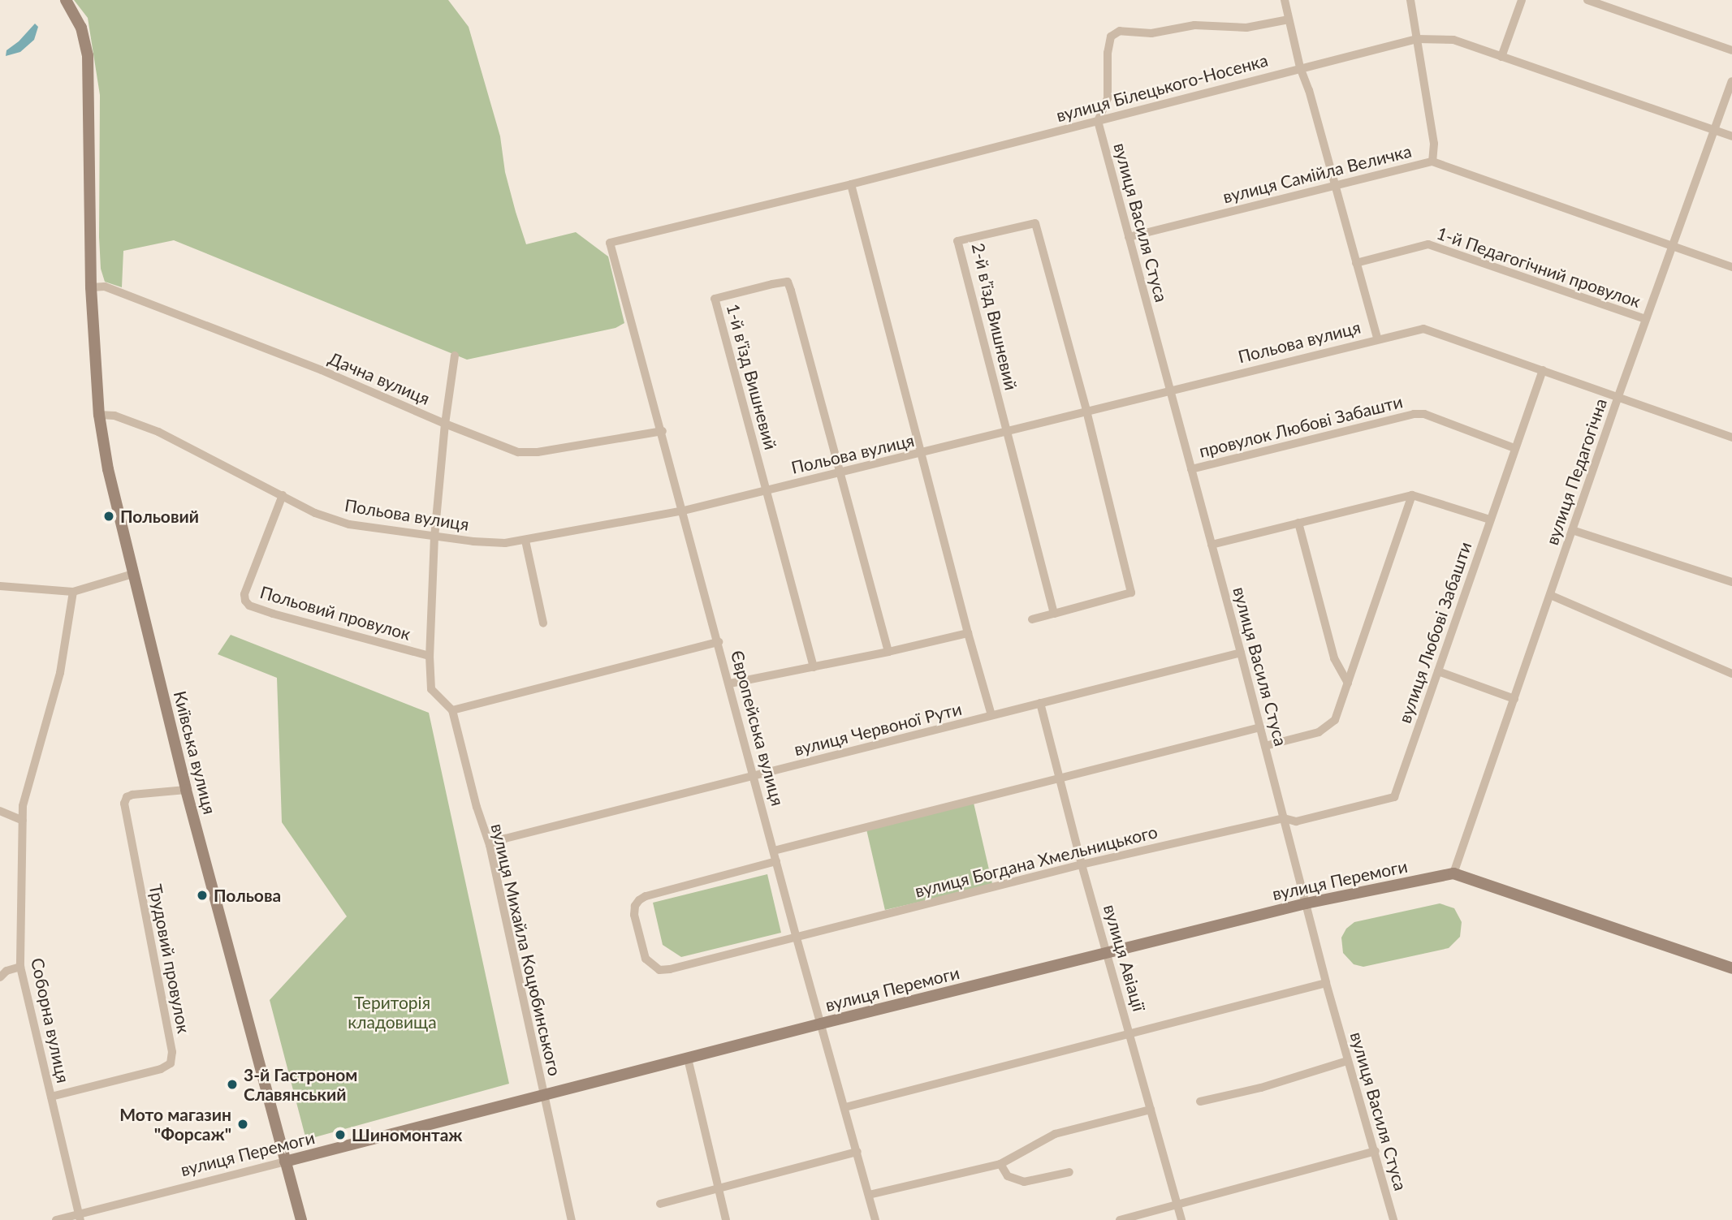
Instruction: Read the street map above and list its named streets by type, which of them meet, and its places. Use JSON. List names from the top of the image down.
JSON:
{
  "streets": {
    "street": [
      "вулиця Білецького-Носенка",
      "вулиця Самійла Величка",
      "вулиця Василя Стуса",
      "1-й Педагогічний провулок",
      "2-й вʼїзд Вишневий",
      "Польова вулиця",
      "1-й в'їзд Вишневий",
      "Дачна вулиця",
      "провулок Любові Забашти",
      "вулиця Педагогічна",
      "Польовий провулок",
      "вулиця Любові Забашти",
      "Європейська вулиця",
      "вулиця Червоної Рути",
      "Київська вулиця",
      "вулиця Богдана Хмельницького",
      "вулиця Перемоги",
      "вулиця Михайла Коцюбинського",
      "вулиця Авіації",
      "Трудовий провулок",
      "Соборна вулиця"
    ]
  },
  "crossings": [
    ["вулиця Білецького-Носенка", "вулиця Василя Стуса"],
    ["вулиця Білецького-Носенка", "вулиця Педагогічна"],
    ["вулиця Білецького-Носенка", "Європейська вулиця"],
    ["вулиця Самійла Величка", "вулиця Василя Стуса"],
    ["вулиця Самійла Величка", "вулиця Педагогічна"],
    ["вулиця Василя Стуса", "Польова вулиця"],
    ["вулиця Василя Стуса", "провулок Любові Забашти"],
    ["вулиця Василя Стуса", "вулиця Любові Забашти"],
    ["вулиця Василя Стуса", "вулиця Червоної Рути"],
    ["вулиця Василя Стуса", "вулиця Богдана Хмельницького"],
    ["вулиця Василя Стуса", "вулиця Перемоги"],
    ["1-й Педагогічний провулок", "вулиця Педагогічна"],
    ["2-й вʼїзд Вишневий", "Польова вулиця"],
    ["Польова вулиця", "1-й в'їзд Вишневий"],
    ["Польова вулиця", "вулиця Педагогічна"],
    ["Польова вулиця", "Польовий провулок"],
    ["Польова вулиця", "вулиця Любові Забашти"],
    ["Польова вулиця", "Європейська вулиця"],
    ["Польова вулиця", "Київська вулиця"],
    ["Дачна вулиця", "Європейська вулиця"],
    ["Дачна вулиця", "Київська вулиця"],
    ["провулок Любові Забашти", "вулиця Любові Забашти"],
    ["вулиця Педагогічна", "вулиця Перемоги"],
    ["вулиця Любові Забашти", "вулиця Богдана Хмельницького"],
    ["Європейська вулиця", "вулиця Червоної Рути"],
    ["Європейська вулиця", "вулиця Богдана Хмельницького"],
    ["Європейська вулиця", "вулиця Перемоги"],
    ["вулиця Червоної Рути", "вулиця Михайла Коцюбинського"],
    ["вулиця Червоної Рути", "вулиця Авіації"],
    ["Київська вулиця", "вулиця Перемоги"],
    ["Київська вулиця", "Трудовий провулок"],
    ["вулиця Богдана Хмельницького", "вулиця Авіації"],
    ["вулиця Перемоги", "вулиця Михайла Коцюбинського"],
    ["вулиця Перемоги", "вулиця Авіації"],
    ["вулиця Перемоги", "Соборна вулиця"],
    ["Трудовий провулок", "Соборна вулиця"]
  ],
  "parks": ["Територія кладовища"],
  "places": [
    "Польовий",
    "Польова",
    "3-й Гастроном Славянський",
    "Мото магазин \"Форсаж\"",
    "Шиномонтаж"
  ]
}
